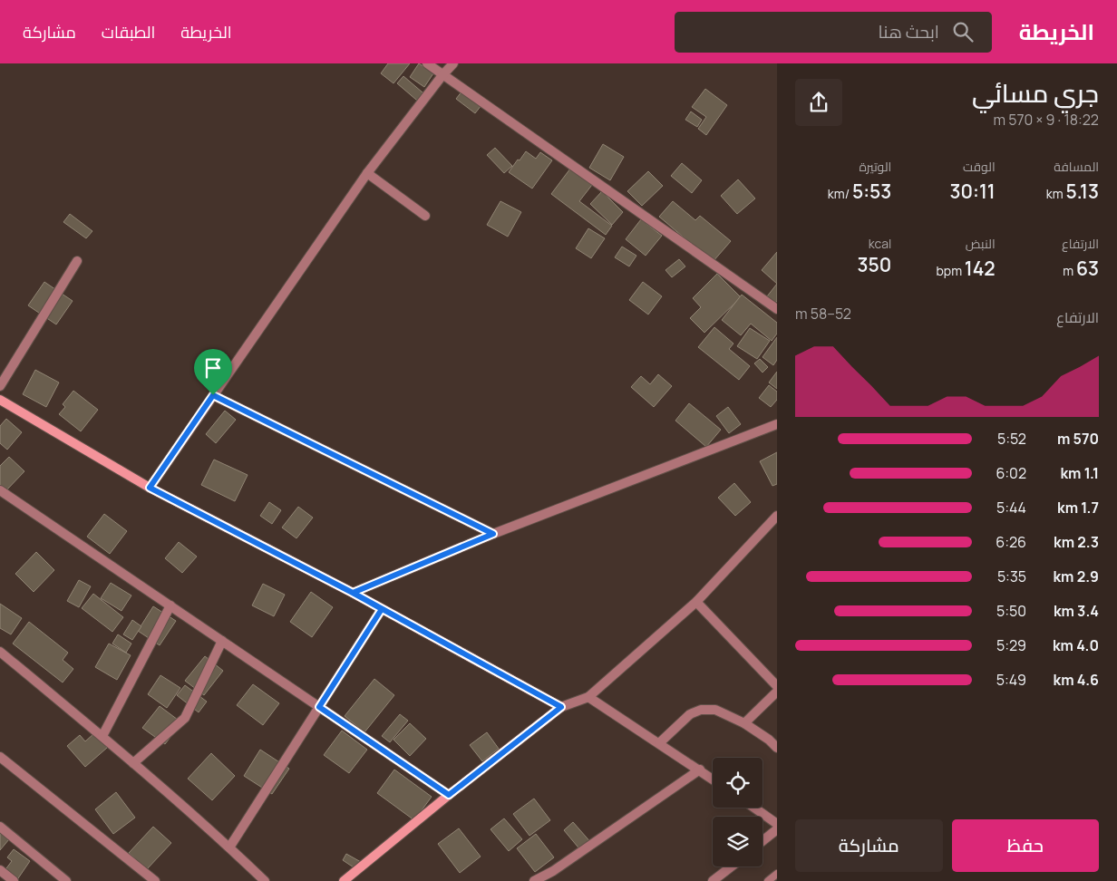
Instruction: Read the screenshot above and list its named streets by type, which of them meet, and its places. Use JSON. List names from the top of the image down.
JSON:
{
  "page": {
    "header": "الخريطة",
    "search": "ابحث هنا",
    "nav": ["الخريطة", "الطبقات", "مشاركة"],
    "heading": ["جري مسائي", "18:22 · 9 × 570 m"],
    "stats": [
      ["المسافة", "5.13 km"],
      ["الوقت", "30:11"],
      ["الوتيرة", "5:53 /km"],
      ["الارتفاع", "63 m"],
      ["النبض", "142 bpm"],
      ["kcal", "350"]
    ],
    "chart": ["الارتفاع", "52–58 m"],
    "list": [
      {
        "name": "570 m",
        "note": "5:52"
      },
      {
        "name": "1.1 km",
        "note": "6:02"
      },
      {
        "name": "1.7 km",
        "note": "5:44"
      },
      {
        "name": "2.3 km",
        "note": "6:26"
      },
      {
        "name": "2.9 km",
        "note": "5:35"
      },
      {
        "name": "3.4 km",
        "note": "5:50"
      },
      {
        "name": "4.0 km",
        "note": "5:29"
      },
      {
        "name": "4.6 km",
        "note": "5:49"
      }
    ],
    "buttons": ["حفظ", "مشاركة"]
  }
}
